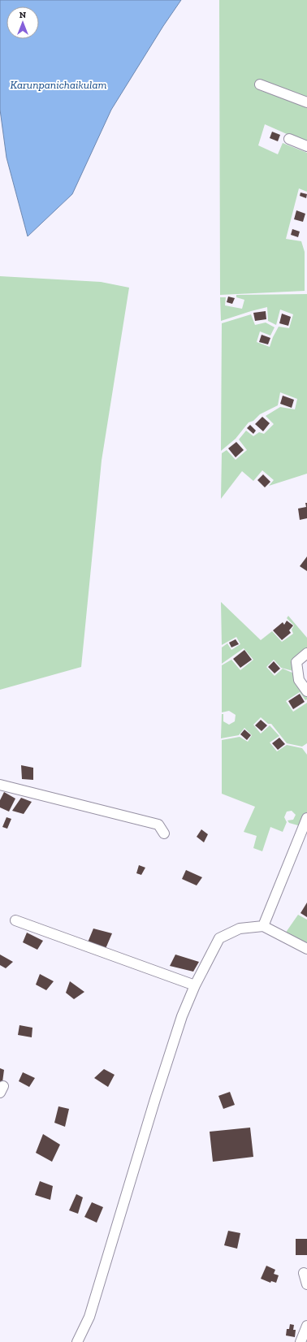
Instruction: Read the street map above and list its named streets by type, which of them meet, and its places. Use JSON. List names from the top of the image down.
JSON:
{
  "water": ["Karunpanichaikulam"],
  "north": "top"
}
